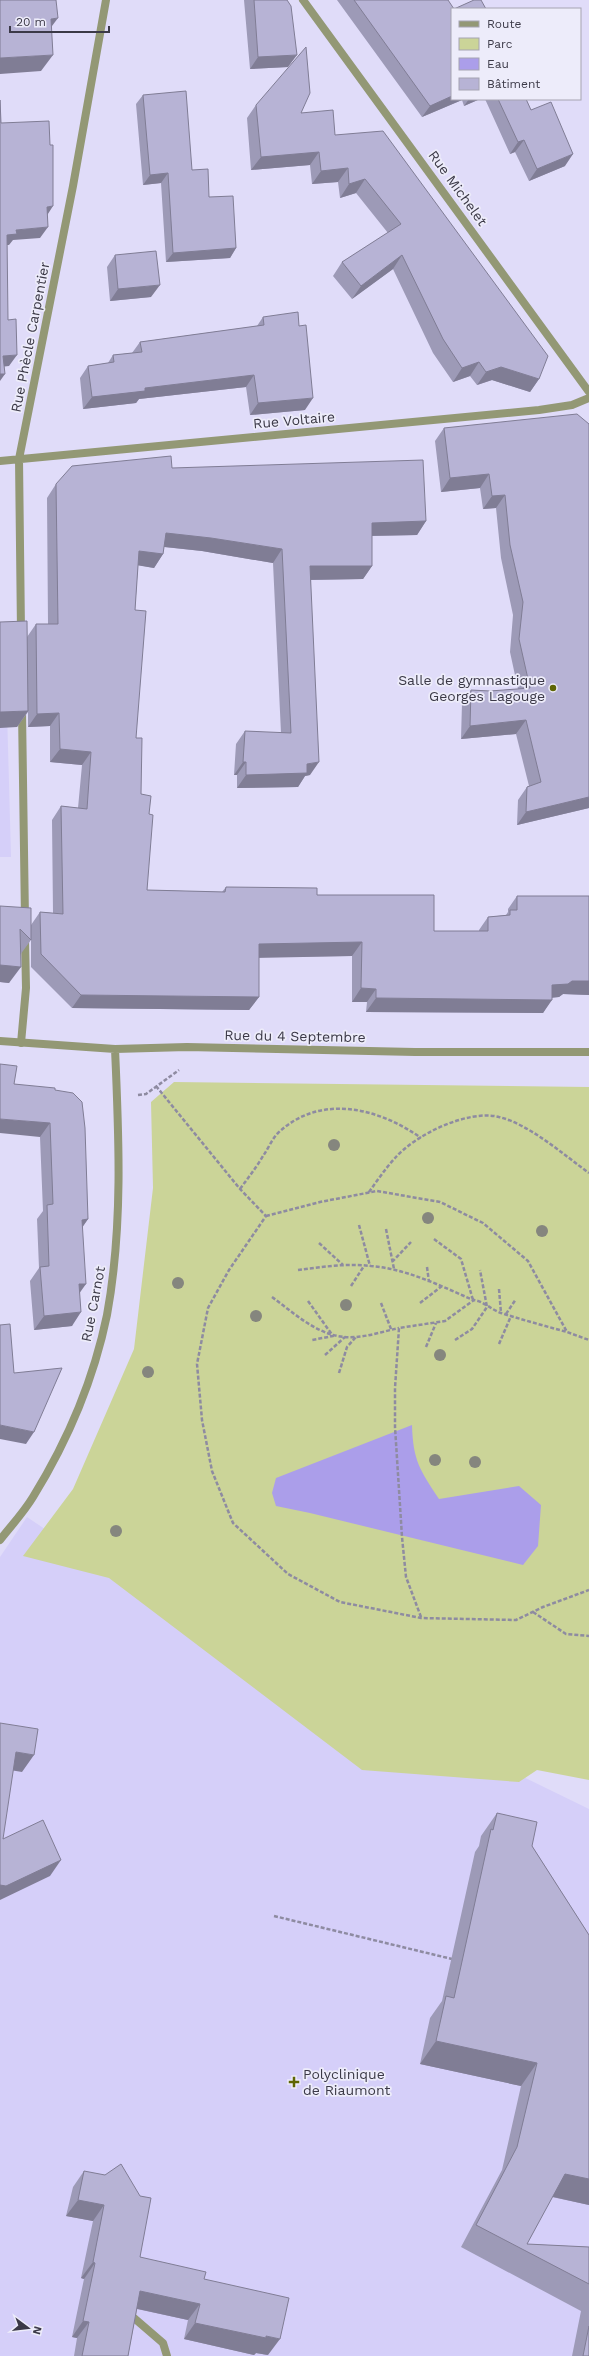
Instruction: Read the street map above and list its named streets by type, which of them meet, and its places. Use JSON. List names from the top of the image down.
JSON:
{
  "streets": {
    "street": [
      "Rue Michelet",
      "Rue Phècle Carpentier",
      "Rue Voltaire",
      "Rue du 4 Septembre",
      "Rue Carnot"
    ]
  },
  "crossings": [
    ["Rue Phècle Carpentier", "Rue Voltaire"],
    ["Rue du 4 Septembre", "Rue Carnot"]
  ],
  "places": {
    "other": ["Salle de gymnastique Georges Lagouge"],
    "health": ["Polyclinique de Riaumont"]
  },
  "legend": [
    "Route",
    "Parc",
    "Eau",
    "Bâtiment"
  ],
  "scale_bar": "20 m",
  "north": "right"
}
